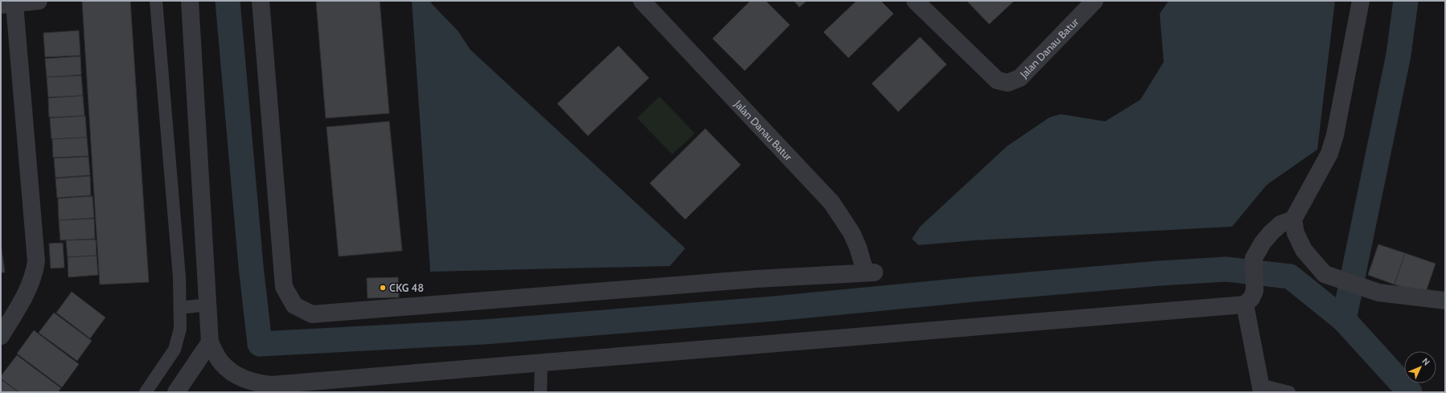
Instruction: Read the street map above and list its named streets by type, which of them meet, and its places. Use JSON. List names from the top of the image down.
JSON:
{
  "streets": {
    "street": ["Jalan Danau Batur"]
  },
  "places": ["CKG 48"],
  "north": "top right"
}
